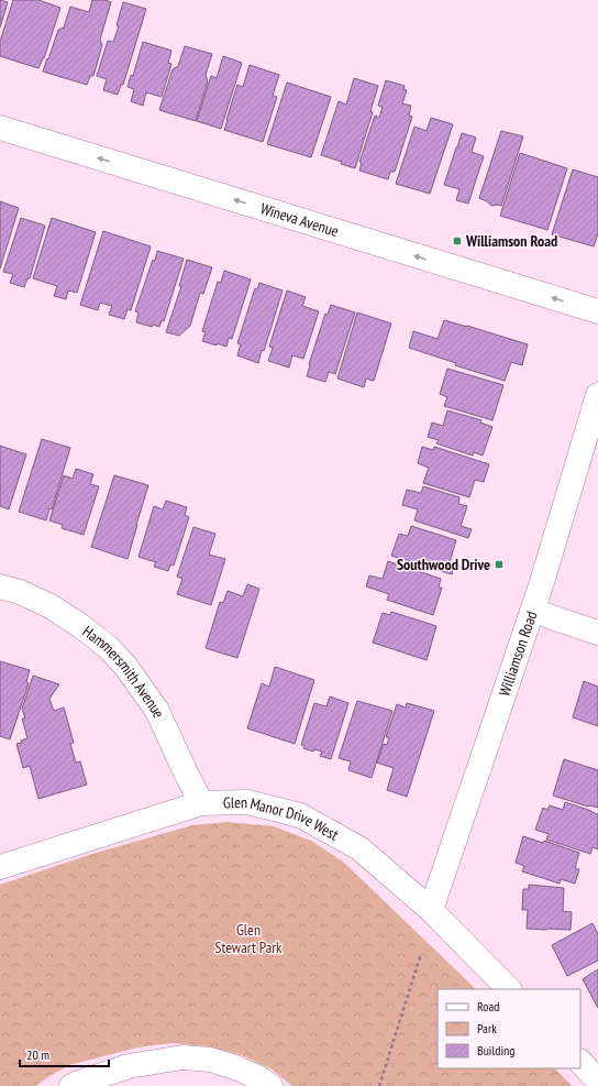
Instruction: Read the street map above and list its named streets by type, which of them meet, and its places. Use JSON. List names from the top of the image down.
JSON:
{
  "streets": {
    "street": [
      "Wineva Avenue",
      "Williamson Road",
      "Hammersmith Avenue",
      "Glen Manor Drive West"
    ]
  },
  "crossings": [
    ["Williamson Road", "Glen Manor Drive West"],
    ["Hammersmith Avenue", "Glen Manor Drive West"]
  ],
  "one_way": ["Wineva Avenue"],
  "parks": ["Glen Stewart Park"],
  "places": {
    "transit": ["Williamson Road", "Southwood Drive"]
  },
  "legend": ["Road", "Park", "Building"],
  "scale_bar": "20 m"
}
